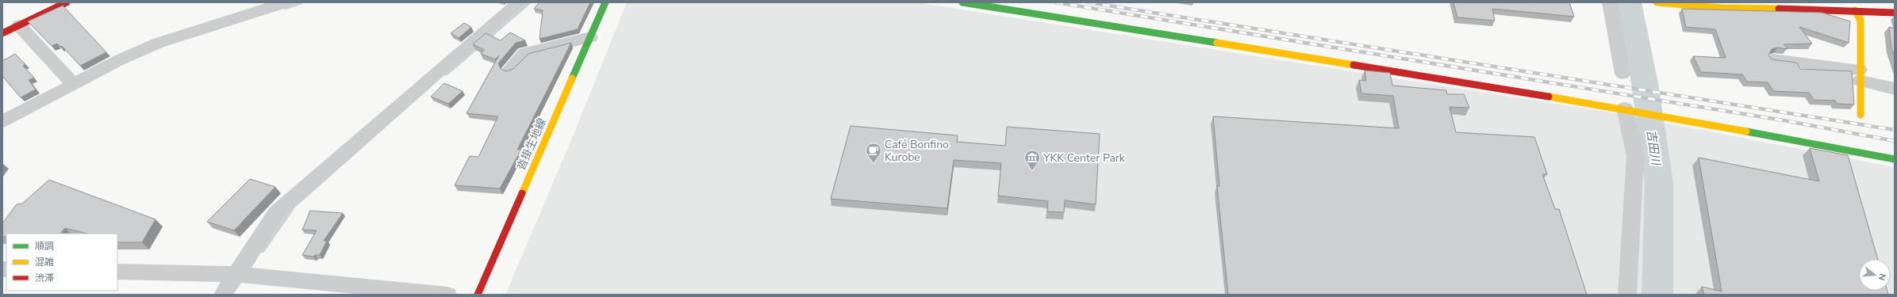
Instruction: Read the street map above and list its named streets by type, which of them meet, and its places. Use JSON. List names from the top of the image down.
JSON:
{
  "streets": {
    "street": ["沓掛生地線"]
  },
  "water": ["吉田川"],
  "places": {
    "cafe": ["Café Bonfino Kurobe"],
    "museum": ["YKK Center Park"]
  },
  "legend": ["順調", "混雑", "渋滞"],
  "north": "right"
}
